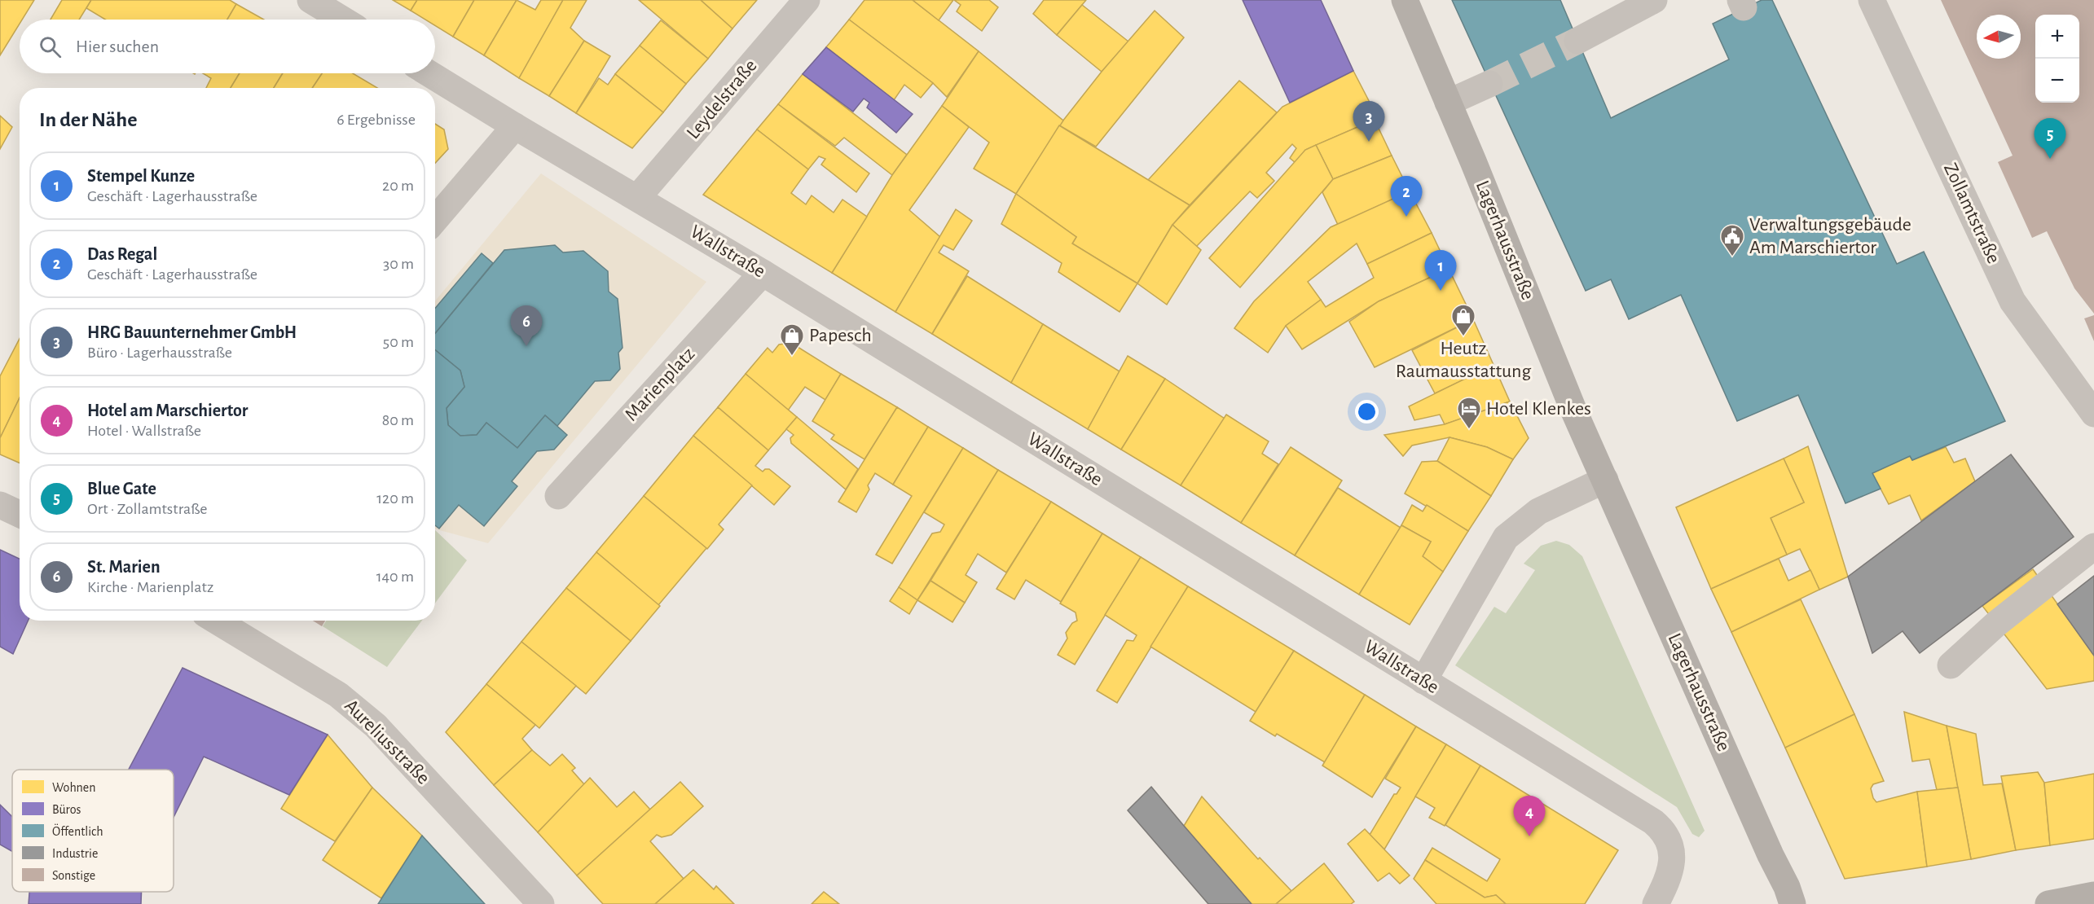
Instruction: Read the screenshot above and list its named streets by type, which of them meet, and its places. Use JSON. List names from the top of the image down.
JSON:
{
  "streets": {
    "main road": ["Lagerhausstraße"],
    "street": [
      "Leydelstraße",
      "Zollamtstraße",
      "Wallstraße",
      "Marienplatz",
      "Aureliusstraße"
    ]
  },
  "crossings": [
    ["Leydelstraße", "Wallstraße"],
    ["Wallstraße", "Marienplatz"]
  ],
  "places": {
    "public building": ["Verwaltungsgebäude Am Marschiertor"],
    "shop": ["Heutz Raumausstattung", "Papesch"],
    "hotel": ["Hotel Klenkes"]
  },
  "legend": [
    "Wohnen",
    "Büros",
    "Öffentlich",
    "Industrie",
    "Sonstige"
  ],
  "north": "left",
  "page": {
    "map_buttons": ["+", "−"],
    "search": "Hier suchen",
    "heading": ["In der Nähe", "6 Ergebnisse"],
    "pins": [
      "3",
      "5",
      "2",
      "1",
      "6",
      "4"
    ],
    "list": [
      {
        "mark": "1",
        "name": "Stempel Kunze",
        "note": "Geschäft · Lagerhausstraße",
        "value": "20 m"
      },
      {
        "mark": "2",
        "name": "Das Regal",
        "note": "Geschäft · Lagerhausstraße",
        "value": "30 m"
      },
      {
        "mark": "3",
        "name": "HRG Bauunternehmer GmbH",
        "note": "Büro · Lagerhausstraße",
        "value": "50 m"
      },
      {
        "mark": "4",
        "name": "Hotel am Marschiertor",
        "note": "Hotel · Wallstraße",
        "value": "80 m"
      },
      {
        "mark": "5",
        "name": "Blue Gate",
        "note": "Ort · Zollamtstraße",
        "value": "120 m"
      },
      {
        "mark": "6",
        "name": "St. Marien",
        "note": "Kirche · Marienplatz",
        "value": "140 m"
      }
    ]
  }
}
